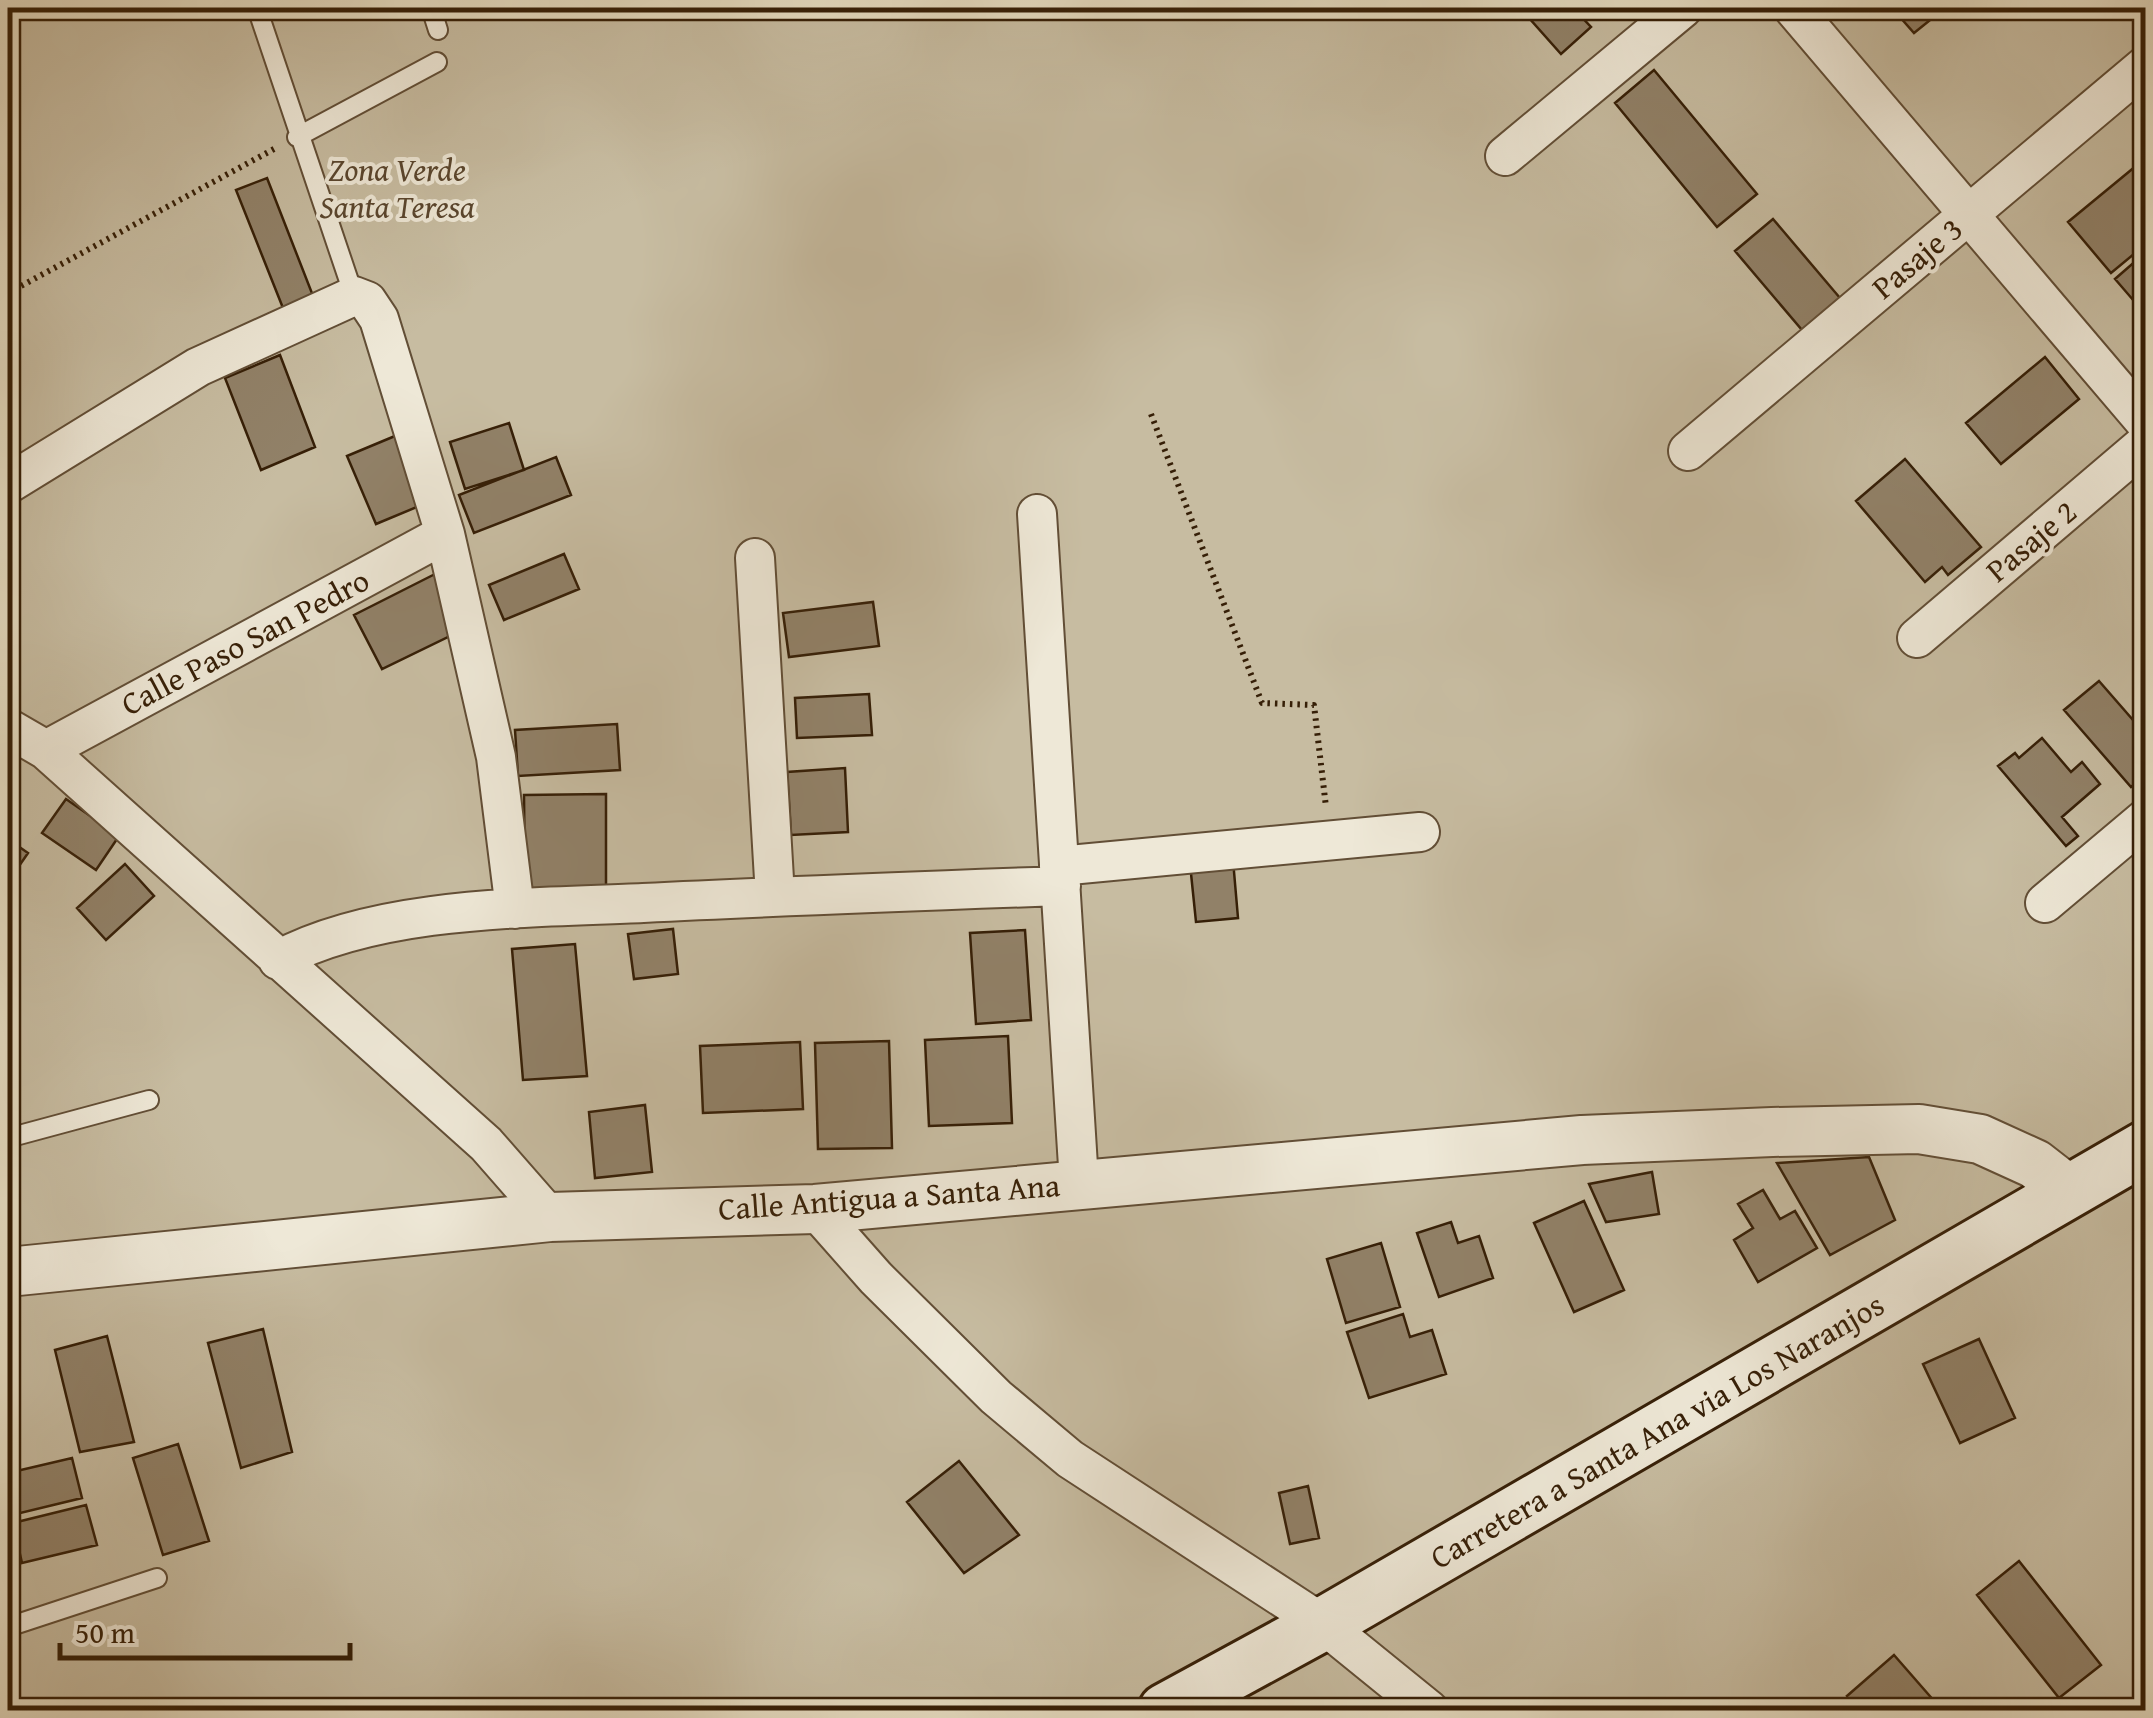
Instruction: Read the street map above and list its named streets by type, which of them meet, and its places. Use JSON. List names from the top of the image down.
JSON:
{
  "streets": {
    "main road": ["Carretera a Santa Ana via Los Naranjos"],
    "street": [
      "Pasaje 3",
      "Pasaje 2",
      "Calle Paso San Pedro",
      "Calle Antigua a Santa Ana"
    ]
  },
  "crossings": [
    ["Calle Antigua a Santa Ana", "Carretera a Santa Ana via Los Naranjos"]
  ],
  "parks": ["Zona Verde Santa Teresa"],
  "scale_bar": "50 m"
}
